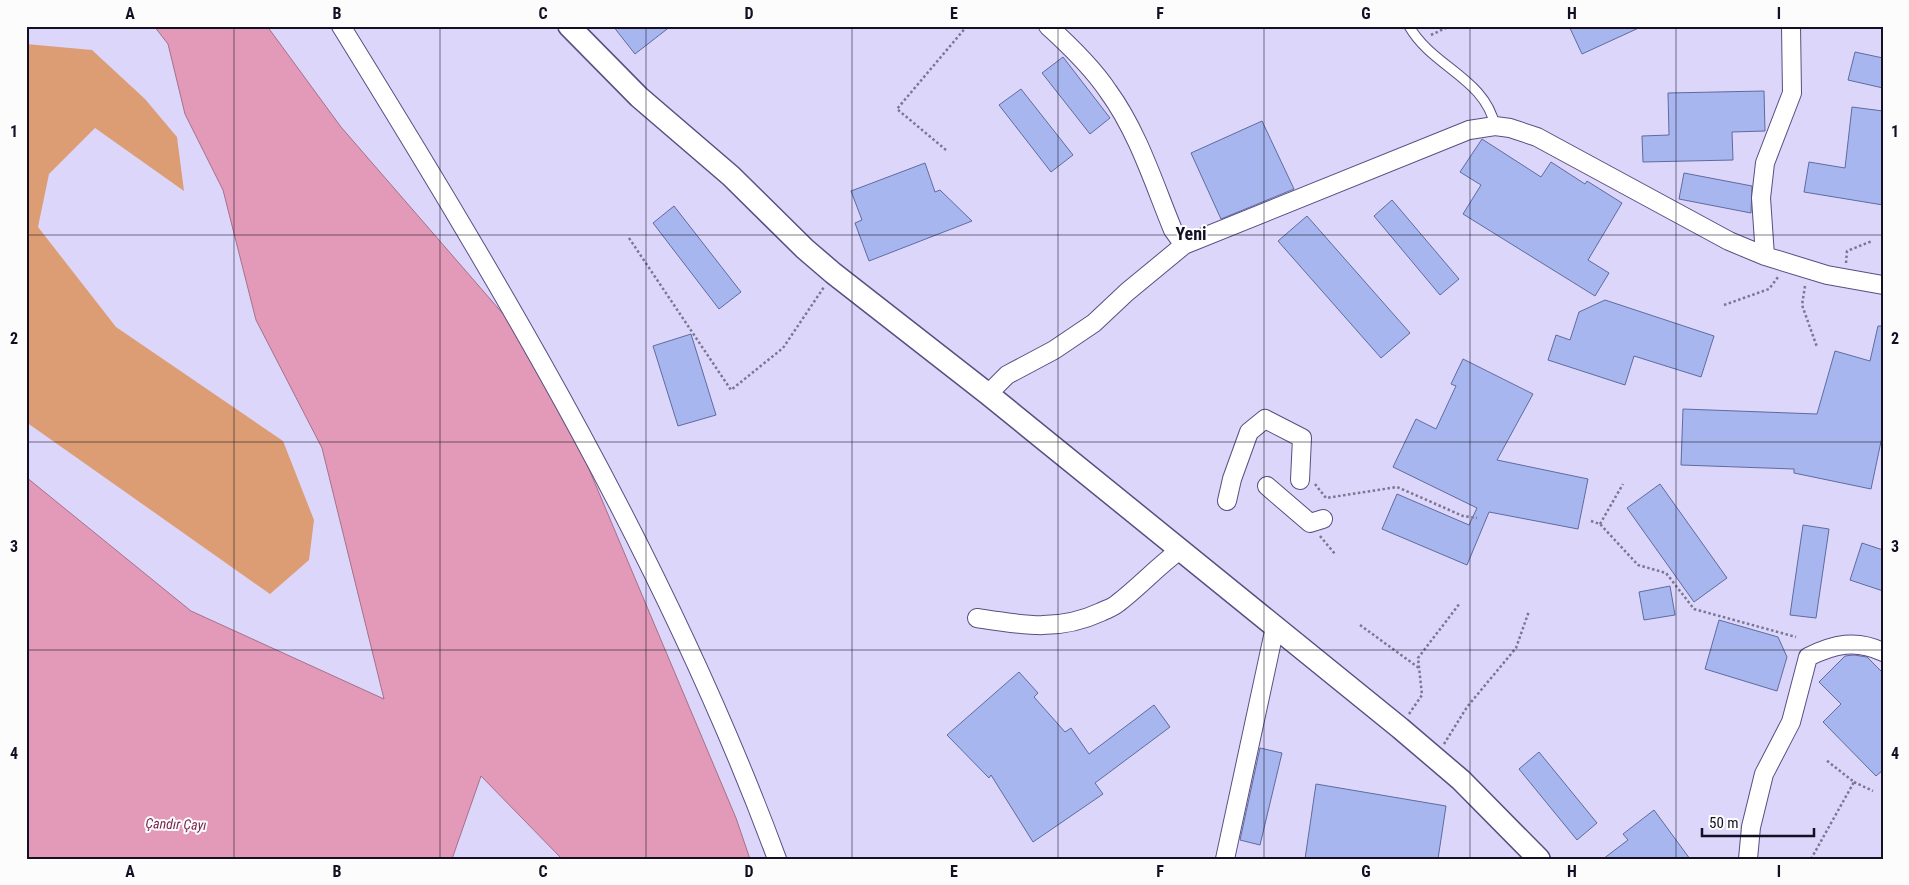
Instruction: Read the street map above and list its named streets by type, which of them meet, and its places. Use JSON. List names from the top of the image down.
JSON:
{
  "districts": ["Yeni"],
  "water": ["Çandır Çayı"],
  "scale_bar": "50 m",
  "grid": {
    "columns": [
      "A",
      "B",
      "C",
      "D",
      "E",
      "F",
      "G",
      "H",
      "I"
    ],
    "rows": [
      "1",
      "2",
      "3",
      "4"
    ]
  }
}
